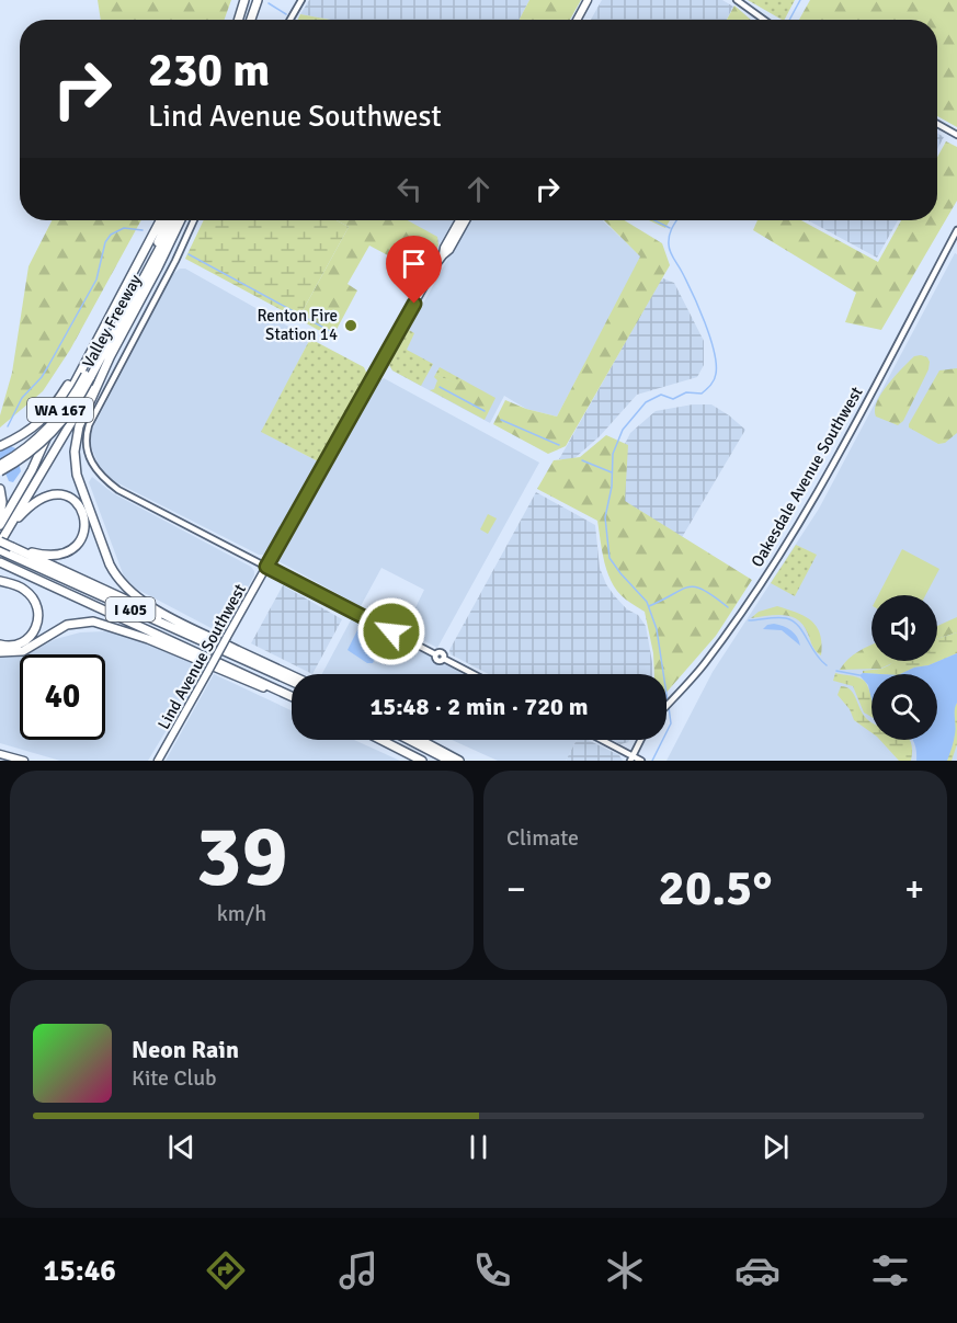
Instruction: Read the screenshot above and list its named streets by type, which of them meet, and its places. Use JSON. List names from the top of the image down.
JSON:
{
  "streets": {
    "highway": ["Valley Freeway", "WA 167", "I 405"],
    "main road": ["Lind Avenue Southwest"],
    "street": ["Oakesdale Avenue Southwest"]
  },
  "crossings": [
    ["Valley Freeway", "I 405"]
  ],
  "places": ["Renton Fire Station 14"],
  "page": {
    "turn": ["230 m", "Lind Avenue Southwest"],
    "limit": "40",
    "trip": "15:48 · 2 min · 720 m",
    "tile": [
      ["39", "km/h"],
      "Climate"
    ],
    "heat": ["−", "20.5°", "+"],
    "song": ["Neon Rain", "Kite Club"],
    "tabs": "15:46"
  }
}
